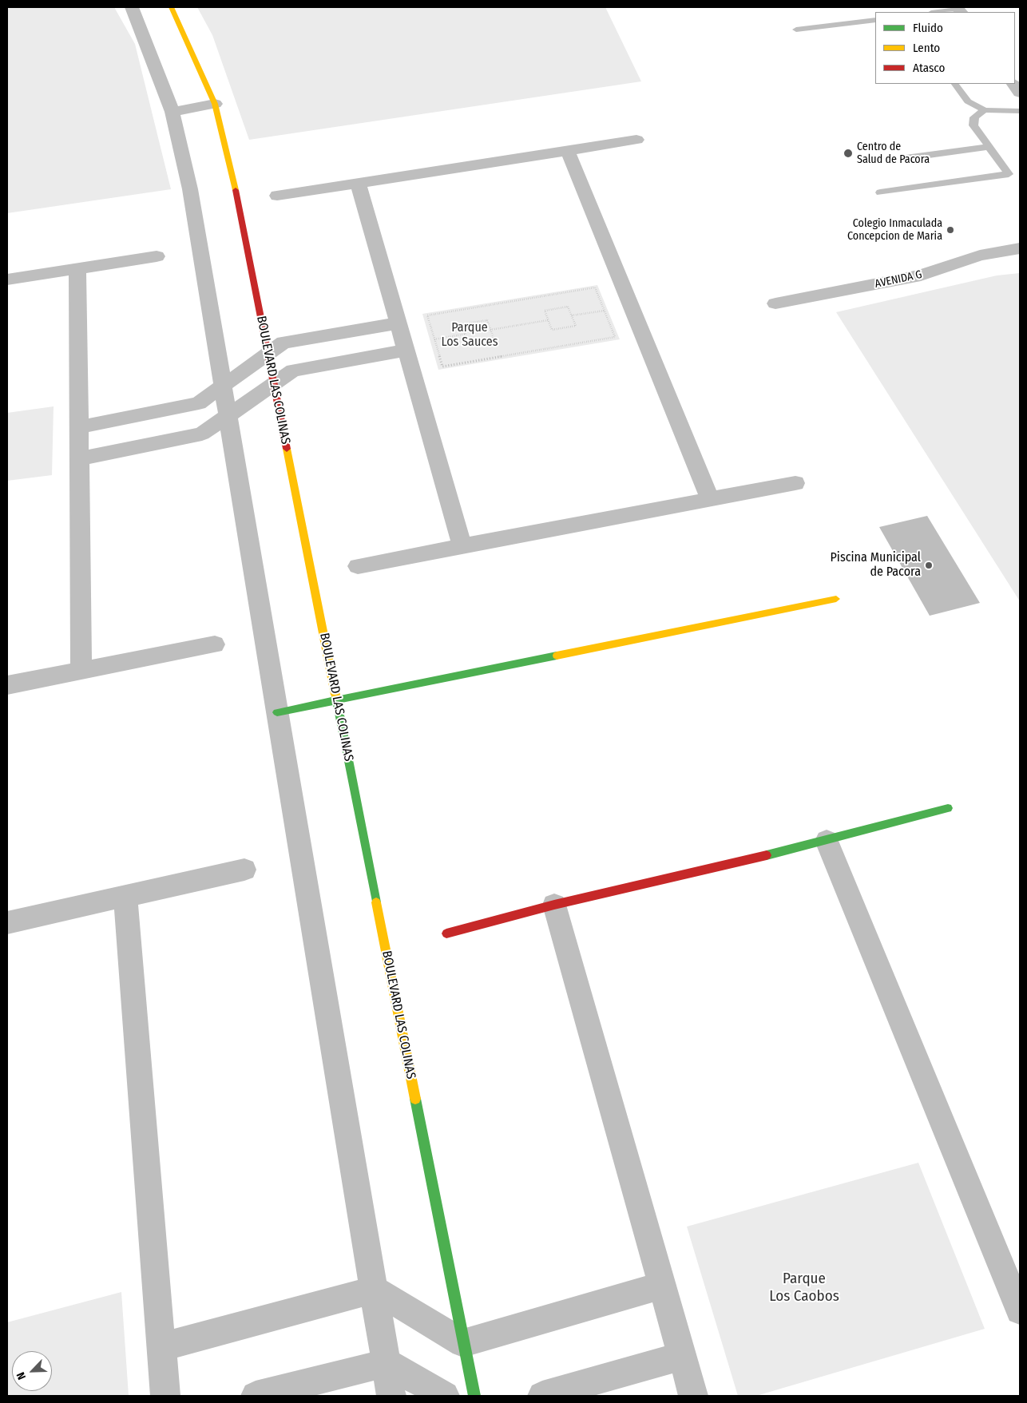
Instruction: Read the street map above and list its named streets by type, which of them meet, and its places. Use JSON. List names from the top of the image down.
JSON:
{
  "streets": {
    "street": ["AVENIDA G", "BOULEVARD LAS COLINAS"]
  },
  "parks": ["Parque Los Sauces", "Parque Los Caobos"],
  "places": ["Centro de Salud de Pacora", "Colegio Inmaculada Concepcion de Maria", "Piscina Municipal de Pacora"],
  "legend": ["Fluido", "Lento", "Atasco"],
  "north": "bottom left"
}
